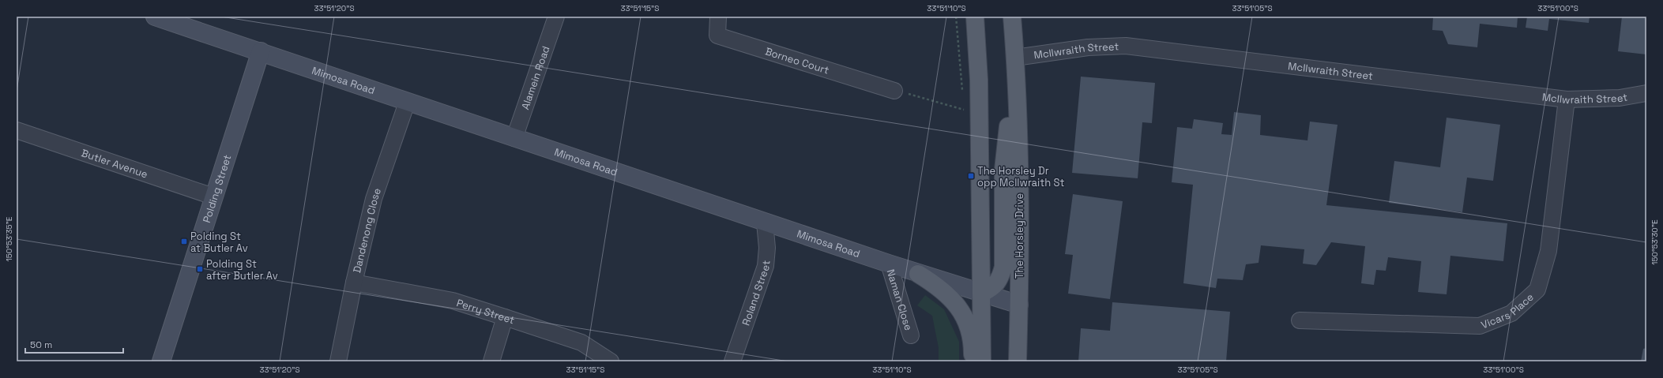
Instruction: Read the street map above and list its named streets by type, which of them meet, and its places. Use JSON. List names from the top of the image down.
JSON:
{
  "streets": {
    "main road": ["Mimosa Road", "Polding Street", "The Horsley Drive"],
    "street": [
      "McIlwraith Street",
      "Borneo Court",
      "Alamein Road",
      "Butler Avenue",
      "Dandenong Close",
      "Roland Street",
      "Naman Close",
      "Vicars Place",
      "Perry Street"
    ]
  },
  "crossings": [
    ["McIlwraith Street", "The Horsley Drive"],
    ["McIlwraith Street", "Vicars Place"],
    ["Alamein Road", "Mimosa Road"],
    ["Mimosa Road", "Polding Street"],
    ["Mimosa Road", "Dandenong Close"],
    ["Mimosa Road", "The Horsley Drive"],
    ["Mimosa Road", "Roland Street"],
    ["Mimosa Road", "Naman Close"],
    ["Butler Avenue", "Polding Street"],
    ["Dandenong Close", "Perry Street"]
  ],
  "places": {
    "transit": ["The Horsley Dr opp McIlwraith St", "Polding St at Butler Av", "Polding St after Butler Av"]
  },
  "scale_bar": "50 m",
  "coordinates": [
    "33°51'20\"S",
    "33°51'15\"S",
    "33°51'10\"S",
    "33°51'05\"S",
    "33°51'00\"S",
    "150°53'35\"E",
    "150°53'30\"E"
  ]
}
